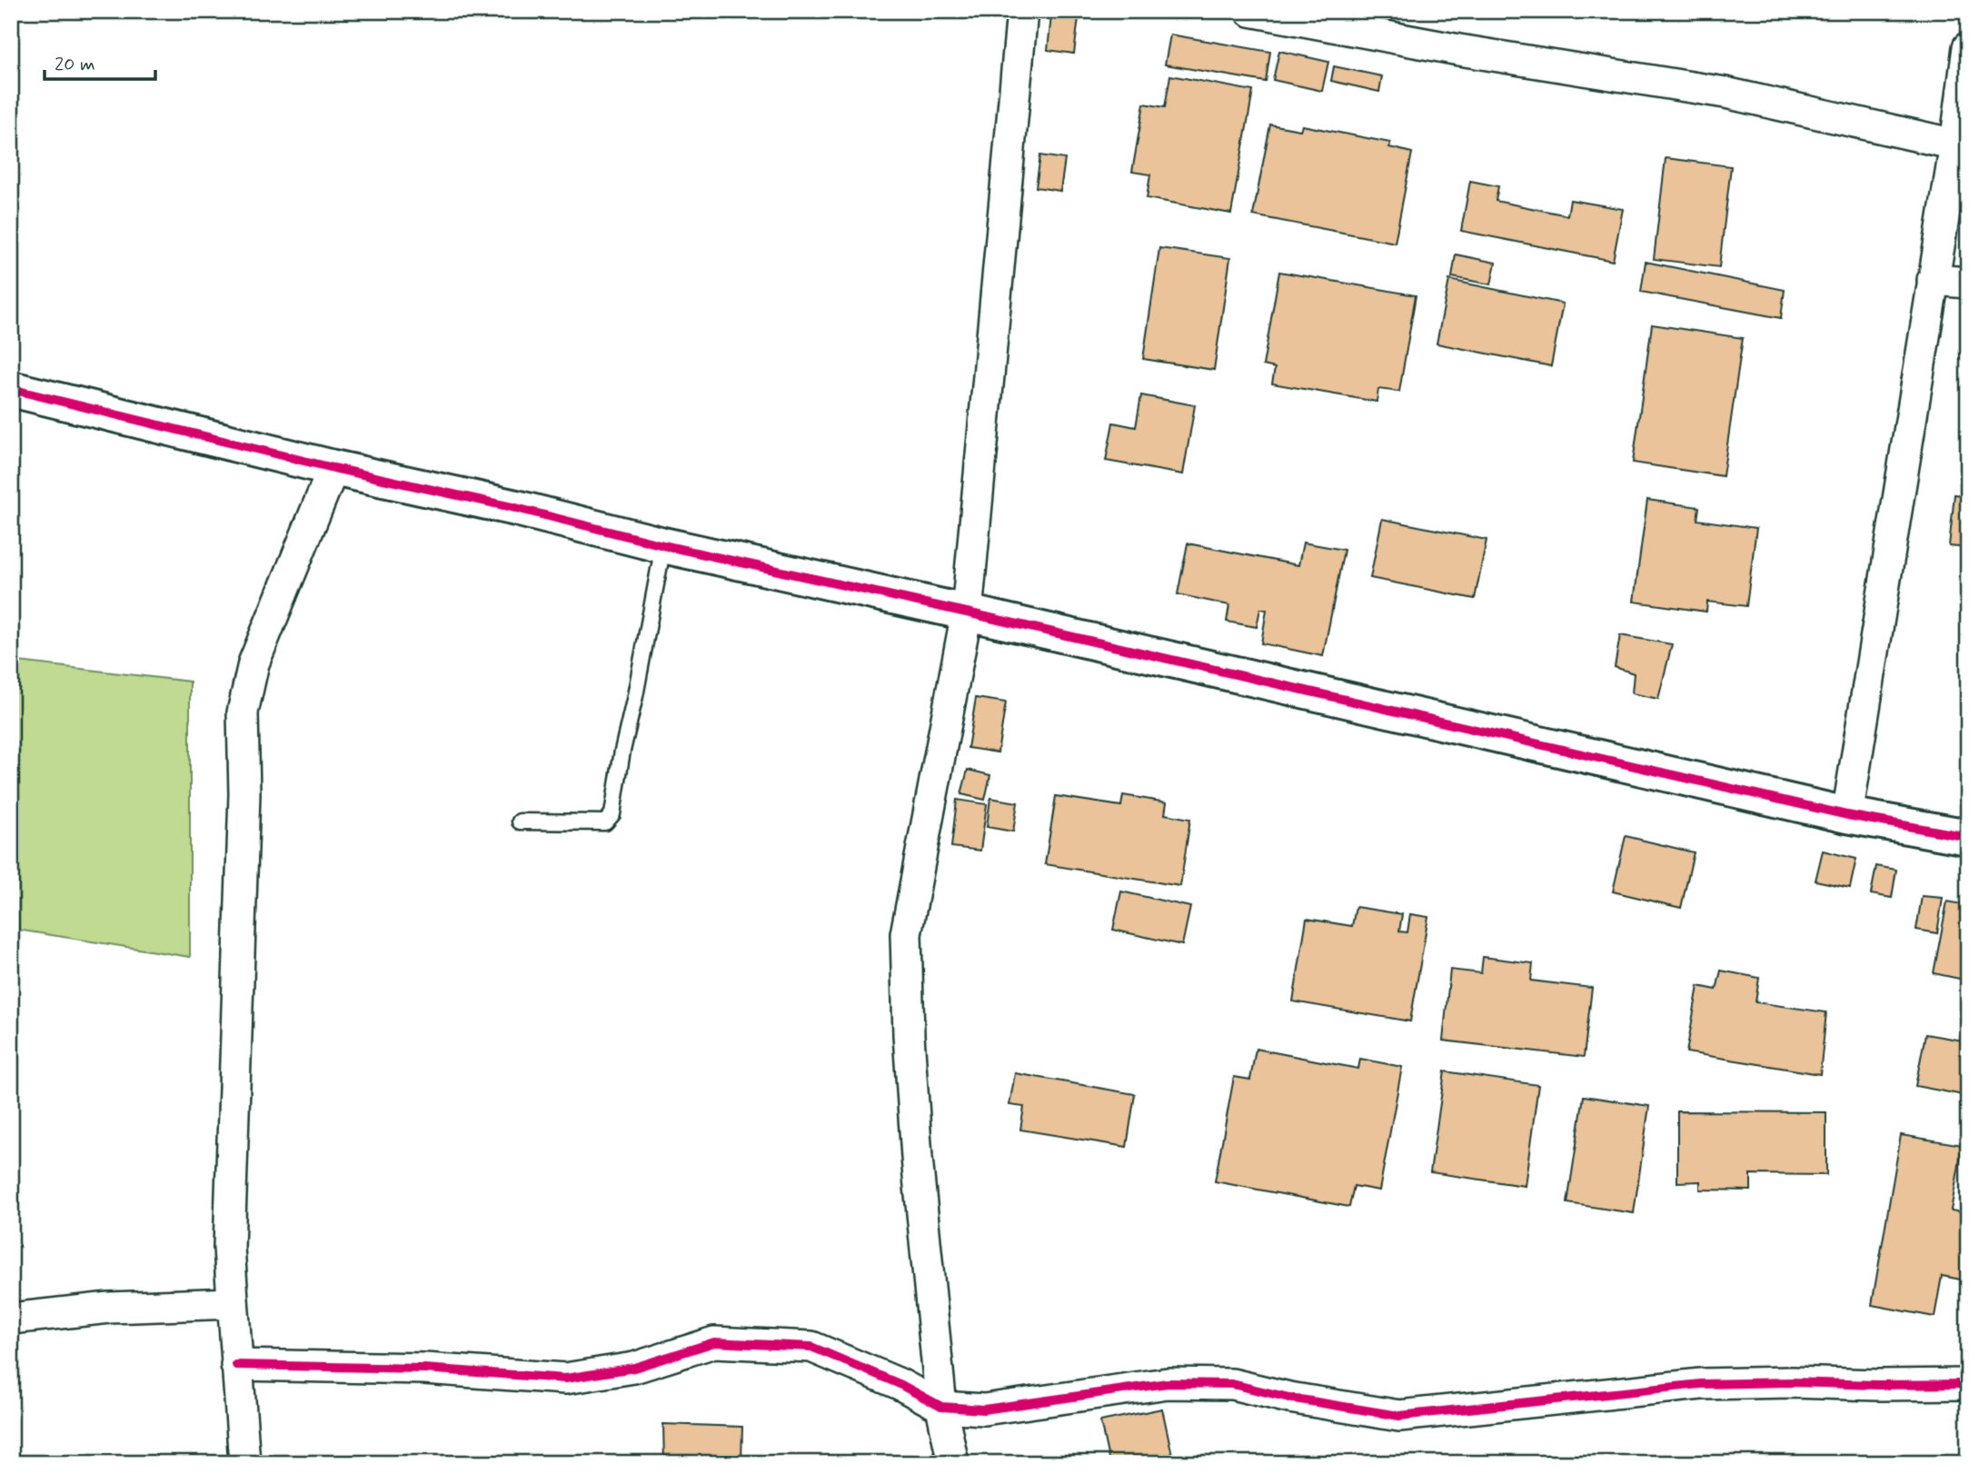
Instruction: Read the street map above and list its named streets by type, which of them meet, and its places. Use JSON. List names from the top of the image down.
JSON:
{
  "scale_bar": "20 m"
}
